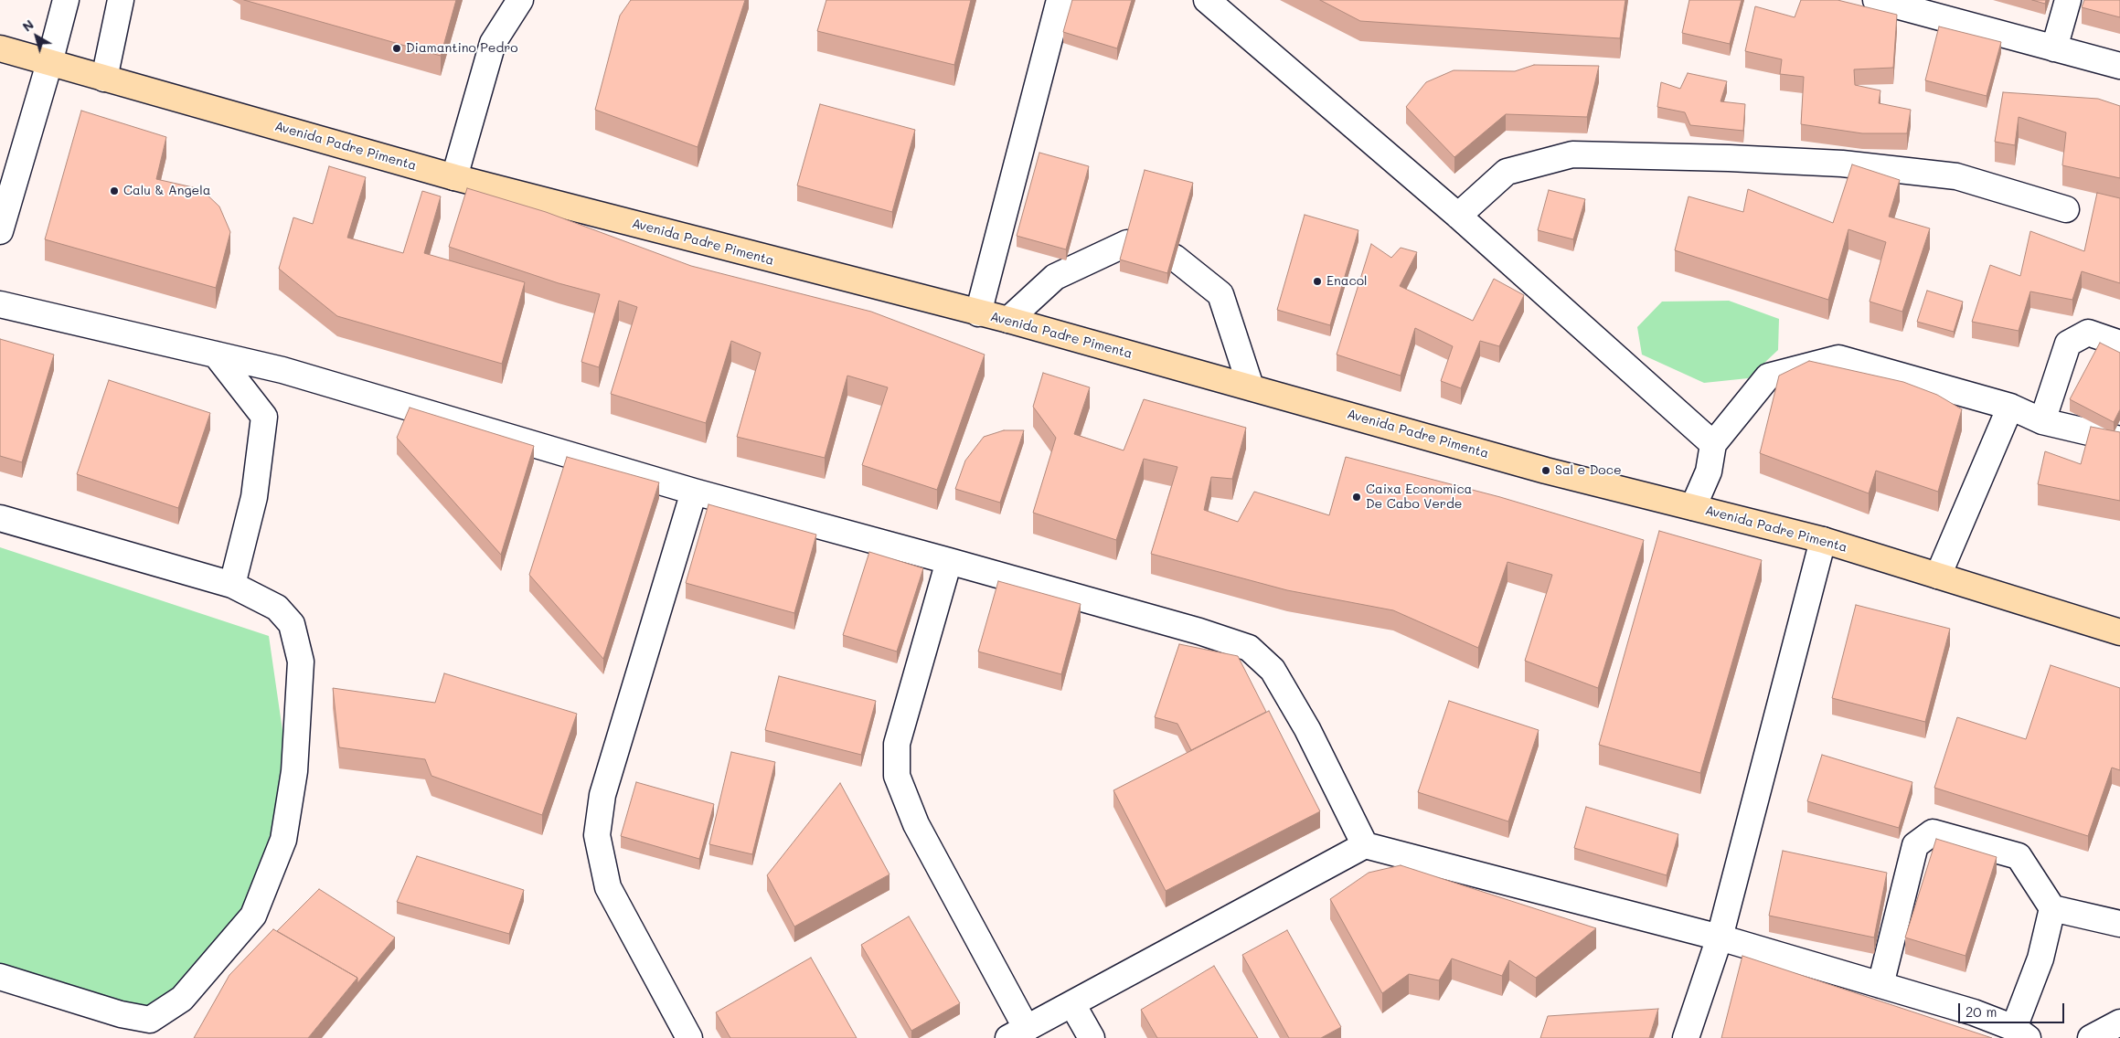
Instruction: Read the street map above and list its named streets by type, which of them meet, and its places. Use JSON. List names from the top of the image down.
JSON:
{
  "streets": {
    "main road": ["Avenida Padre Pimenta"]
  },
  "places": [
    "Diamantino Pedro",
    "Calu & Angela",
    "Enacol",
    "Sal e Doce",
    "Caixa Economica De Cabo Verde"
  ],
  "scale_bar": "20 m",
  "north": "top left"
}
